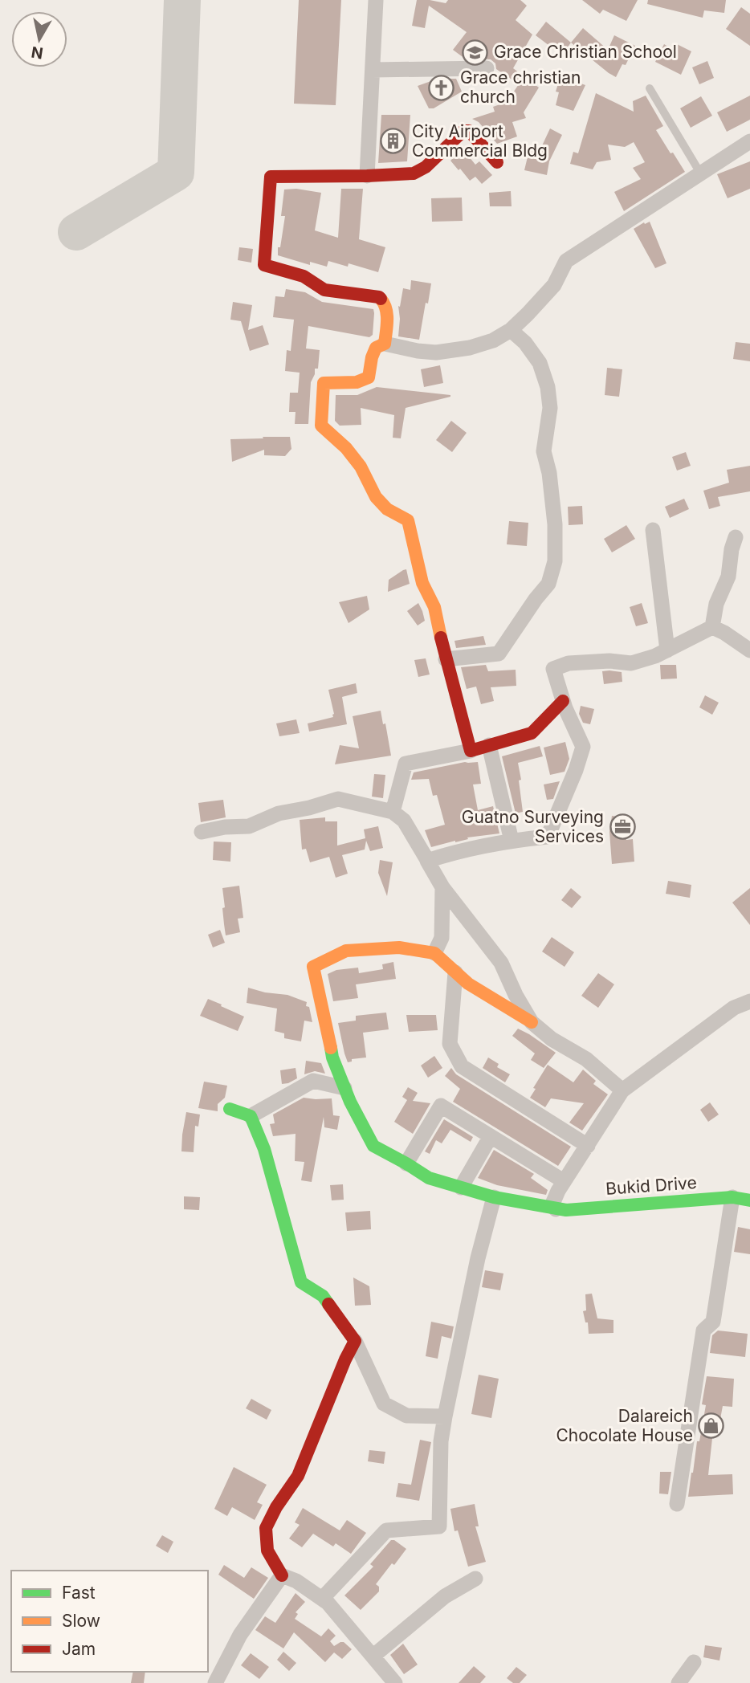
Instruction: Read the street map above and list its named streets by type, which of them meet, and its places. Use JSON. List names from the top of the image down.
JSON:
{
  "streets": {
    "street": ["Bukid Drive"]
  },
  "places": {
    "school or university": ["Grace Christian School"],
    "church": ["Grace christian church"],
    "building": ["City Airport Commercial Bldg"],
    "office": ["Guatno Surveying Services"],
    "shop": ["Dalareich Chocolate House"]
  },
  "legend": ["Fast", "Slow", "Jam"],
  "north": "bottom"
}
